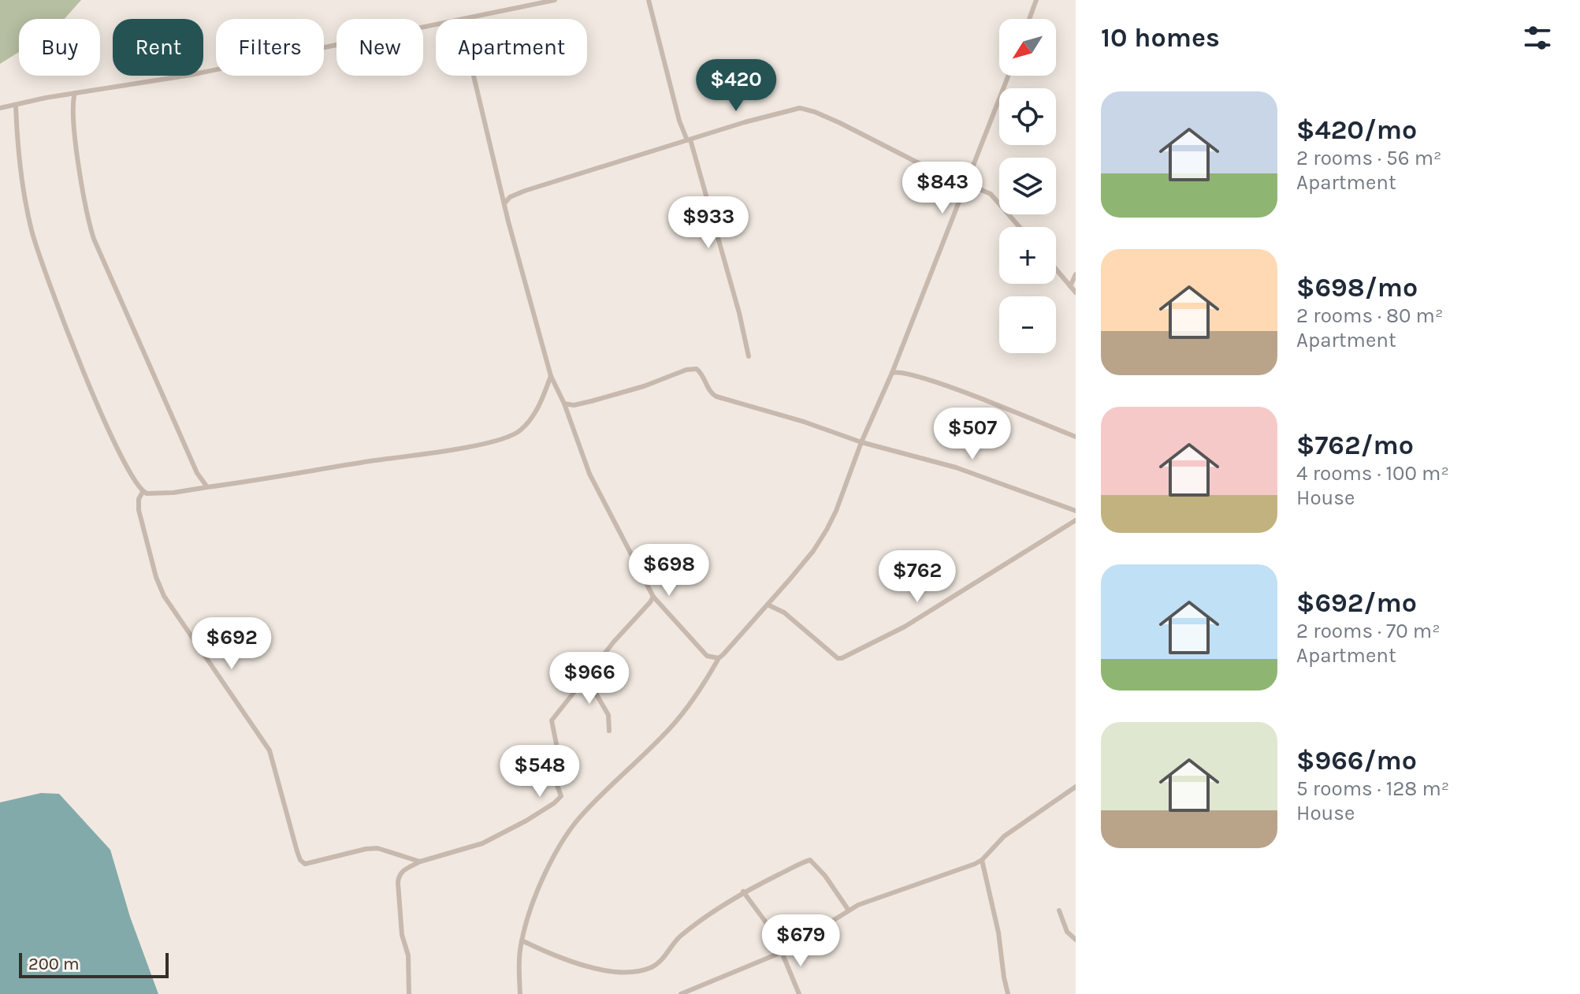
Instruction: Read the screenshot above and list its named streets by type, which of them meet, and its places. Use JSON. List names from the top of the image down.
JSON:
{
  "scale_bar": "200 m",
  "north": "bottom left",
  "page": {
    "heading": "10 homes",
    "map_buttons": ["+", "−"],
    "chip": [
      "Buy",
      "Rent",
      "Filters",
      "New",
      "Apartment"
    ],
    "price": [
      "$420",
      "$843",
      "$933",
      "$507",
      "$698",
      "$762",
      "$692",
      "$966",
      "$548",
      "$679"
    ],
    "list": [
      {
        "name": "$420/mo",
        "note": "2 rooms · 56 m² · Apartment"
      },
      {
        "name": "$698/mo",
        "note": "2 rooms · 80 m² · Apartment"
      },
      {
        "name": "$762/mo",
        "note": "4 rooms · 100 m² · House"
      },
      {
        "name": "$692/mo",
        "note": "2 rooms · 70 m² · Apartment"
      },
      {
        "name": "$966/mo",
        "note": "5 rooms · 128 m² · House"
      }
    ],
    "scale": "200 m"
  }
}
